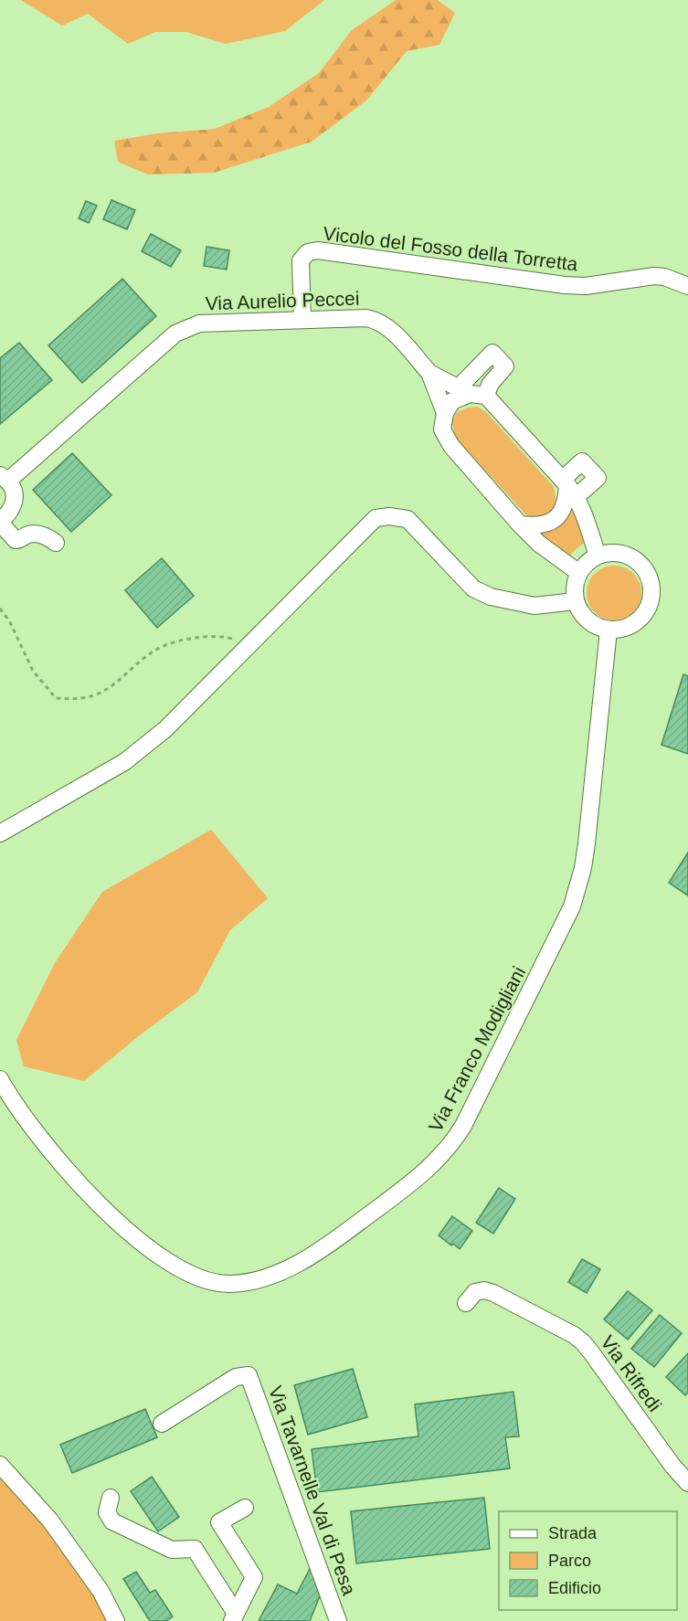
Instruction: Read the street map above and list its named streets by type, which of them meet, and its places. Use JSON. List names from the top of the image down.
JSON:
{
  "streets": {
    "street": [
      "Vicolo del Fosso della Torretta",
      "Via Aurelio Peccei",
      "Via Franco Modigliani",
      "Via Rifredi",
      "Via Tavarnelle Val di Pesa"
    ]
  },
  "crossings": [
    ["Vicolo del Fosso della Torretta", "Via Aurelio Peccei"],
    ["Via Aurelio Peccei", "Via Franco Modigliani"]
  ],
  "legend": ["Strada", "Parco", "Edificio"]
}
